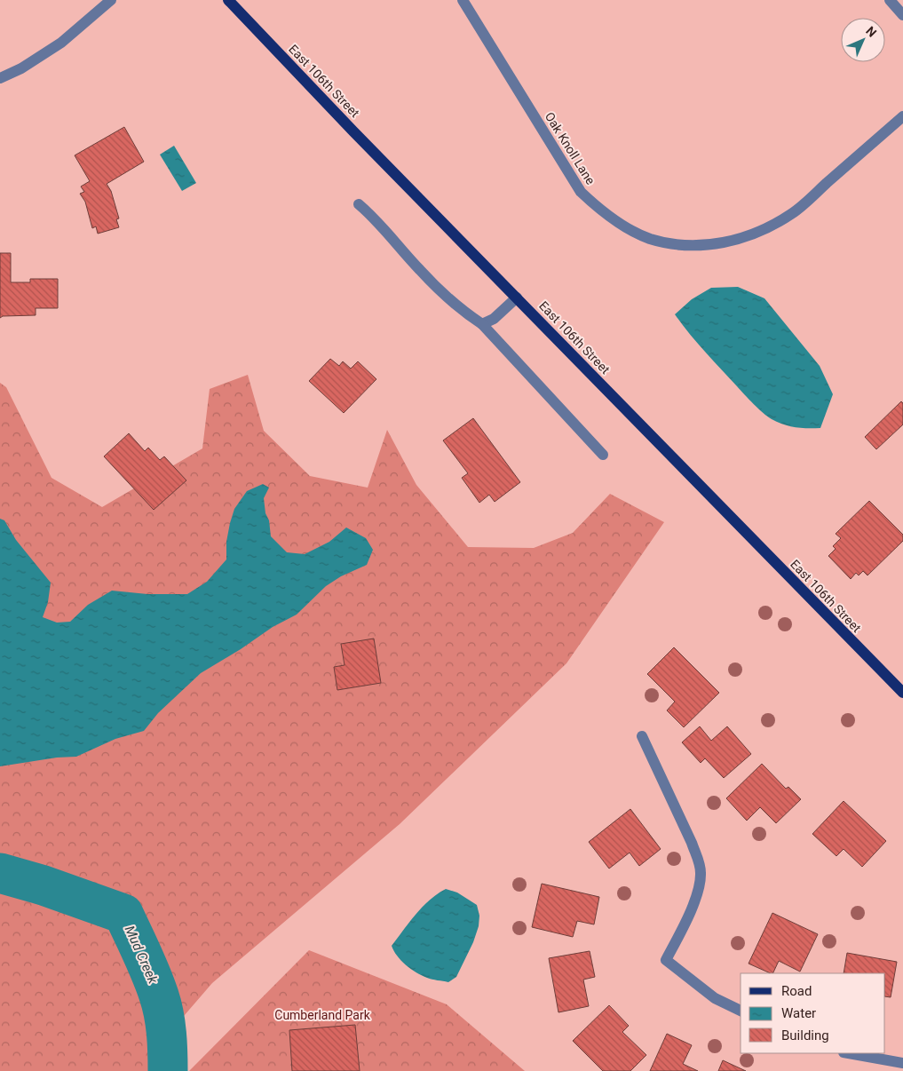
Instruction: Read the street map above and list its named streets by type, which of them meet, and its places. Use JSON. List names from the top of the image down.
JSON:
{
  "streets": {
    "main road": ["East 106th Street"],
    "street": ["Oak Knoll Lane"]
  },
  "water": ["Mud Creek"],
  "parks": ["Cumberland Park"],
  "legend": ["Road", "Water", "Building"],
  "north": "top right"
}
